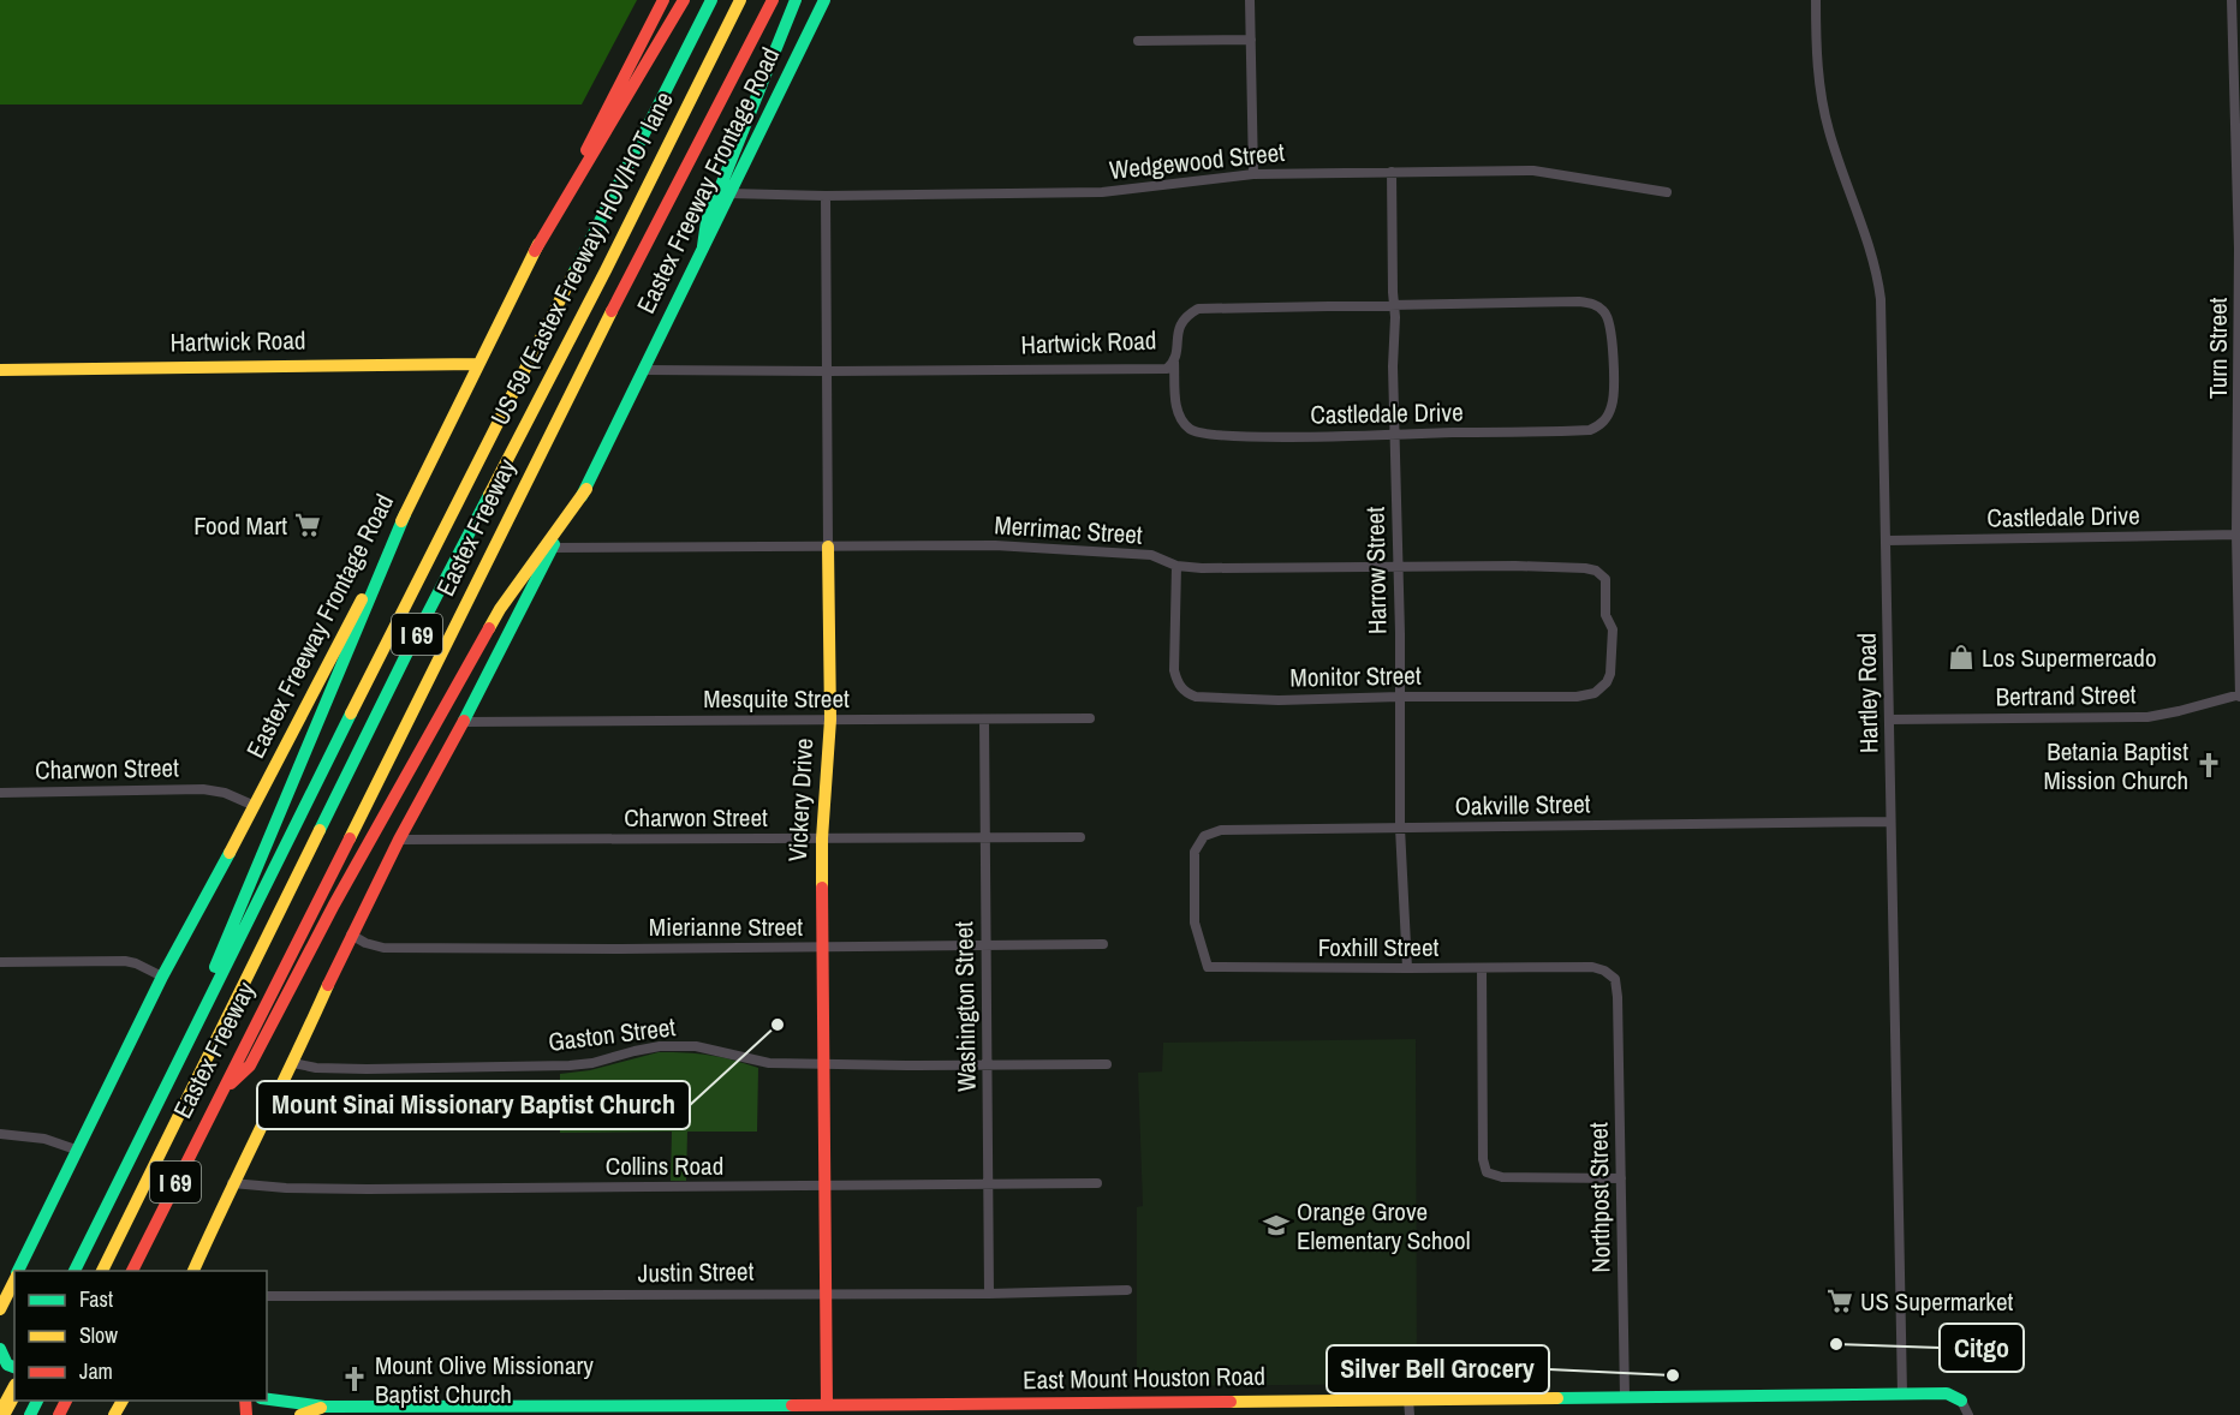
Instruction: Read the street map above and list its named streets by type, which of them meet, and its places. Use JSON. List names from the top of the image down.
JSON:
{
  "streets": {
    "main road": [
      "Eastex Freeway Frontage Road",
      "US 59 (Eastex Freeway) HOV/HOT lane",
      "Hartwick Road",
      "Eastex Freeway",
      "I 69",
      "Vickery Drive",
      "East Mount Houston Road"
    ],
    "street": [
      "Wedgewood Street",
      "Turn Street",
      "Castledale Drive",
      "Merrimac Street",
      "Harrow Street",
      "Monitor Street",
      "Hartley Road",
      "Bertrand Street",
      "Mesquite Street",
      "Charwon Street",
      "Oakville Street",
      "Mierianne Street",
      "Foxhill Street",
      "Washington Street",
      "Gaston Street",
      "Collins Road",
      "Northpost Street",
      "Justin Street"
    ]
  },
  "crossings": [
    ["Wedgewood Street", "Eastex Freeway Frontage Road"],
    ["Wedgewood Street", "Harrow Street"],
    ["Wedgewood Street", "Vickery Drive"],
    ["Eastex Freeway Frontage Road", "Hartwick Road"],
    ["Eastex Freeway Frontage Road", "Merrimac Street"],
    ["Eastex Freeway Frontage Road", "Mesquite Street"],
    ["Eastex Freeway Frontage Road", "Charwon Street"],
    ["Eastex Freeway Frontage Road", "Mierianne Street"],
    ["Eastex Freeway Frontage Road", "Gaston Street"],
    ["Eastex Freeway Frontage Road", "Collins Road"],
    ["Hartwick Road", "Castledale Drive"],
    ["Hartwick Road", "Harrow Street"],
    ["Hartwick Road", "Vickery Drive"],
    ["Turn Street", "Castledale Drive"],
    ["Turn Street", "Bertrand Street"],
    ["Castledale Drive", "Harrow Street"],
    ["Castledale Drive", "Hartley Road"],
    ["Merrimac Street", "Harrow Street"],
    ["Merrimac Street", "Monitor Street"],
    ["Merrimac Street", "Vickery Drive"],
    ["Harrow Street", "Monitor Street"],
    ["Harrow Street", "Oakville Street"],
    ["Harrow Street", "Foxhill Street"],
    ["Hartley Road", "Bertrand Street"],
    ["Hartley Road", "Oakville Street"],
    ["Hartley Road", "East Mount Houston Road"],
    ["Mesquite Street", "Vickery Drive"],
    ["Mesquite Street", "Washington Street"],
    ["Charwon Street", "Vickery Drive"],
    ["Charwon Street", "Washington Street"],
    ["Vickery Drive", "Mierianne Street"],
    ["Vickery Drive", "Gaston Street"],
    ["Vickery Drive", "Collins Road"],
    ["Vickery Drive", "Justin Street"],
    ["Vickery Drive", "East Mount Houston Road"],
    ["Oakville Street", "Foxhill Street"],
    ["Mierianne Street", "Washington Street"],
    ["Foxhill Street", "Northpost Street"],
    ["Washington Street", "Gaston Street"],
    ["Washington Street", "Collins Road"],
    ["Washington Street", "Justin Street"],
    ["Northpost Street", "East Mount Houston Road"]
  ],
  "places": {
    "supermarket": ["Food Mart", "US Supermarket"],
    "shop": ["Los Supermercado"],
    "church": ["Betania Baptist Mission Church", "Mount Olive Missionary Baptist Church"],
    "other": ["Mount Sinai Missionary Baptist Church", "Citgo", "Silver Bell Grocery"],
    "school or university": ["Orange Grove Elementary School"]
  },
  "legend": ["Fast", "Slow", "Jam"]
}
